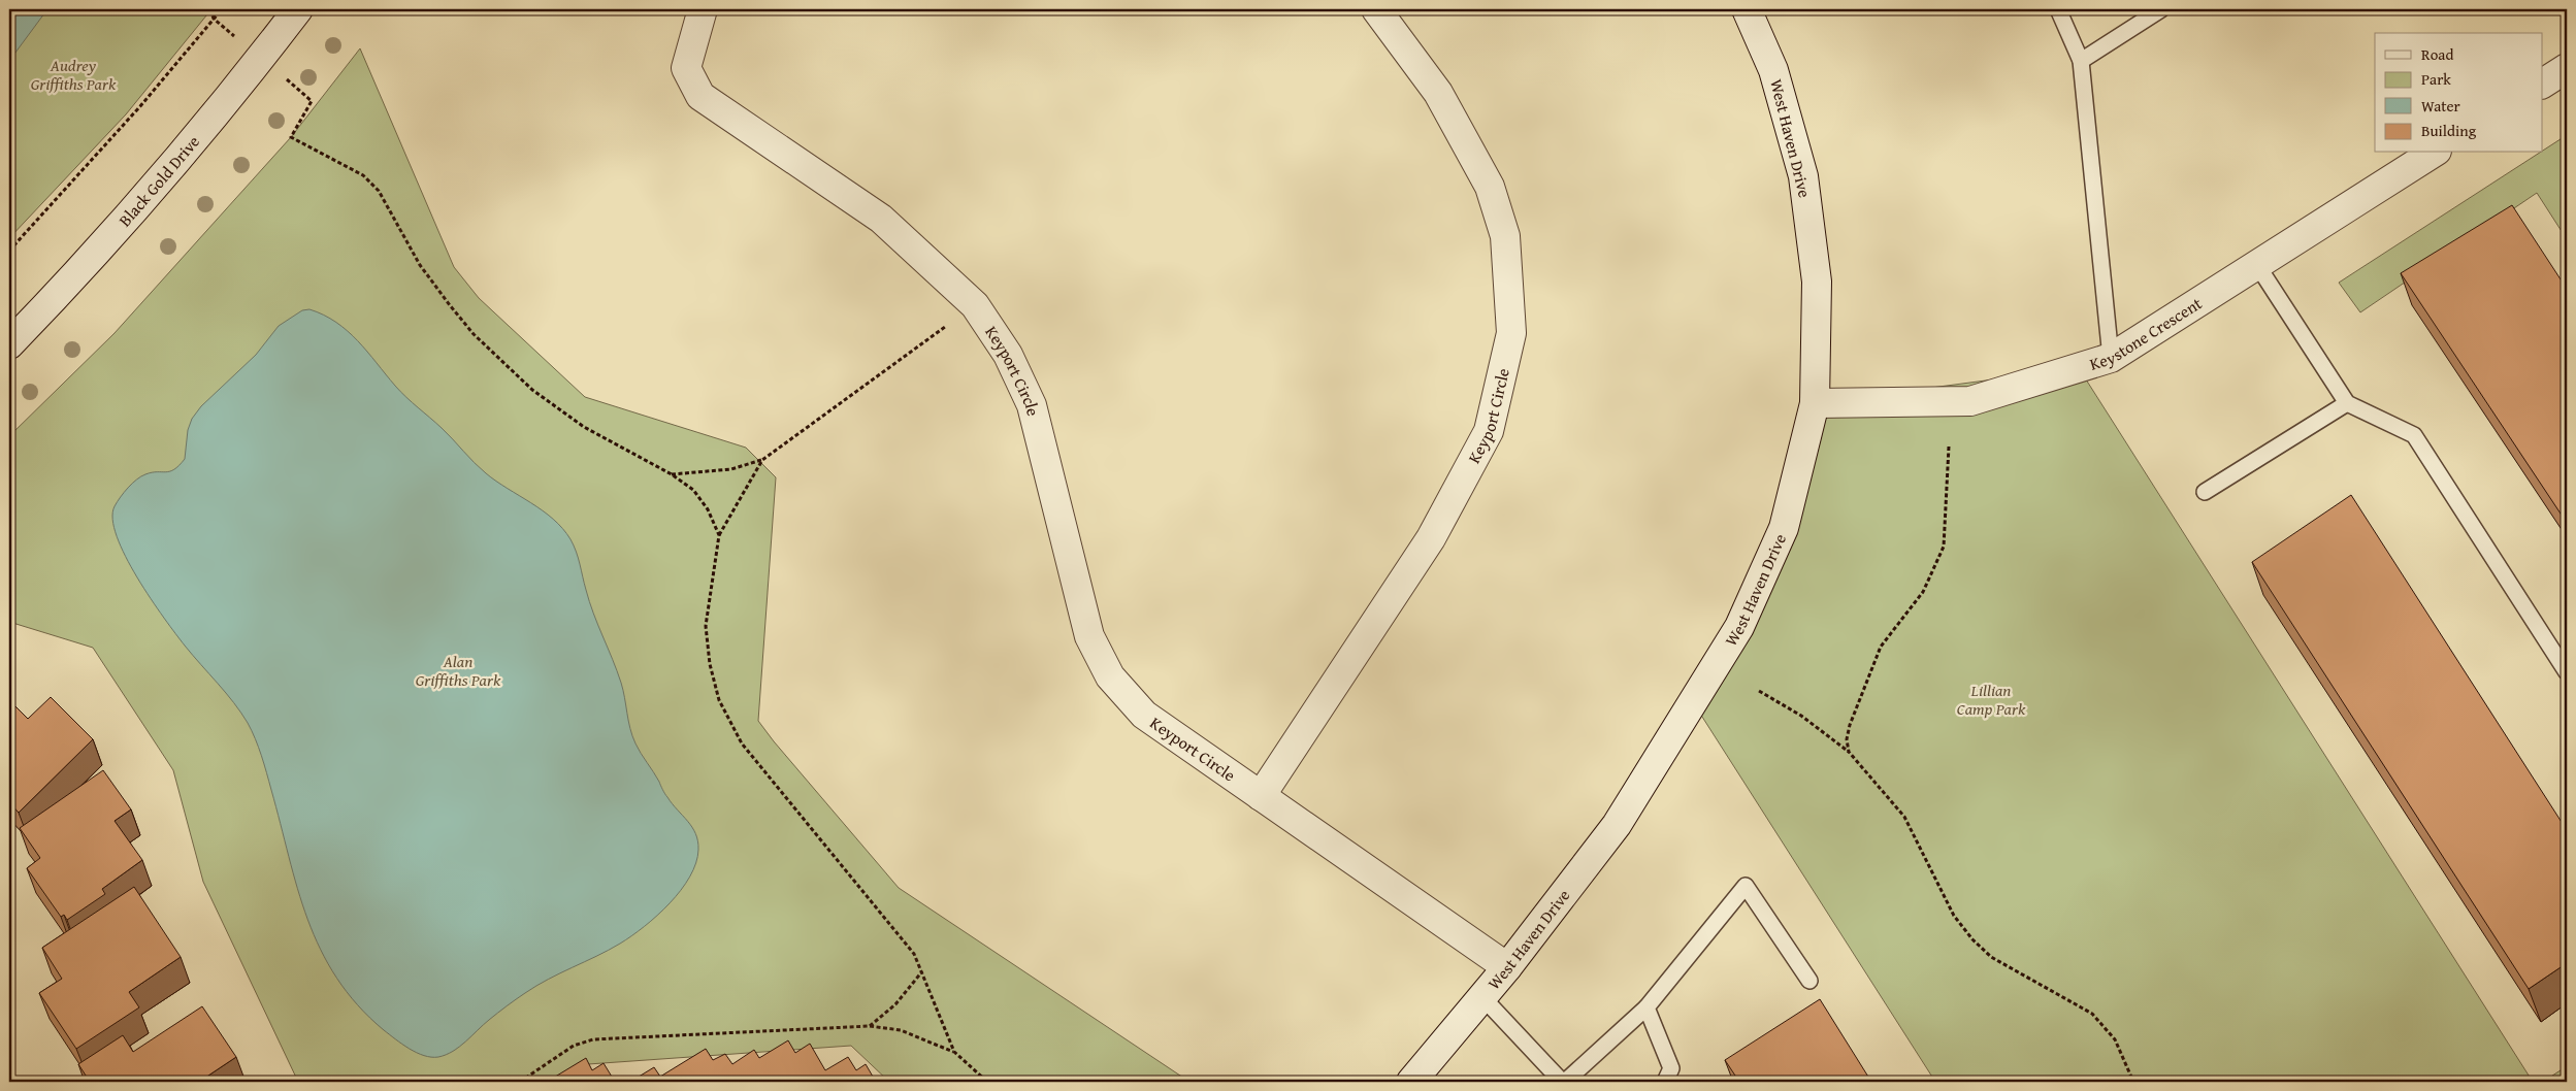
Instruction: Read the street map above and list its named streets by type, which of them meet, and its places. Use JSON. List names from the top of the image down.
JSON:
{
  "streets": {
    "street": [
      "West Haven Drive",
      "Black Gold Drive",
      "Keystone Crescent",
      "Keyport Circle"
    ]
  },
  "crossings": [
    ["West Haven Drive", "Keystone Crescent"],
    ["West Haven Drive", "Keyport Circle"]
  ],
  "parks": ["Audrey Griffiths Park", "Alan Griffiths Park", "Lillian Camp Park"],
  "legend": [
    "Road",
    "Park",
    "Water",
    "Building"
  ]
}
